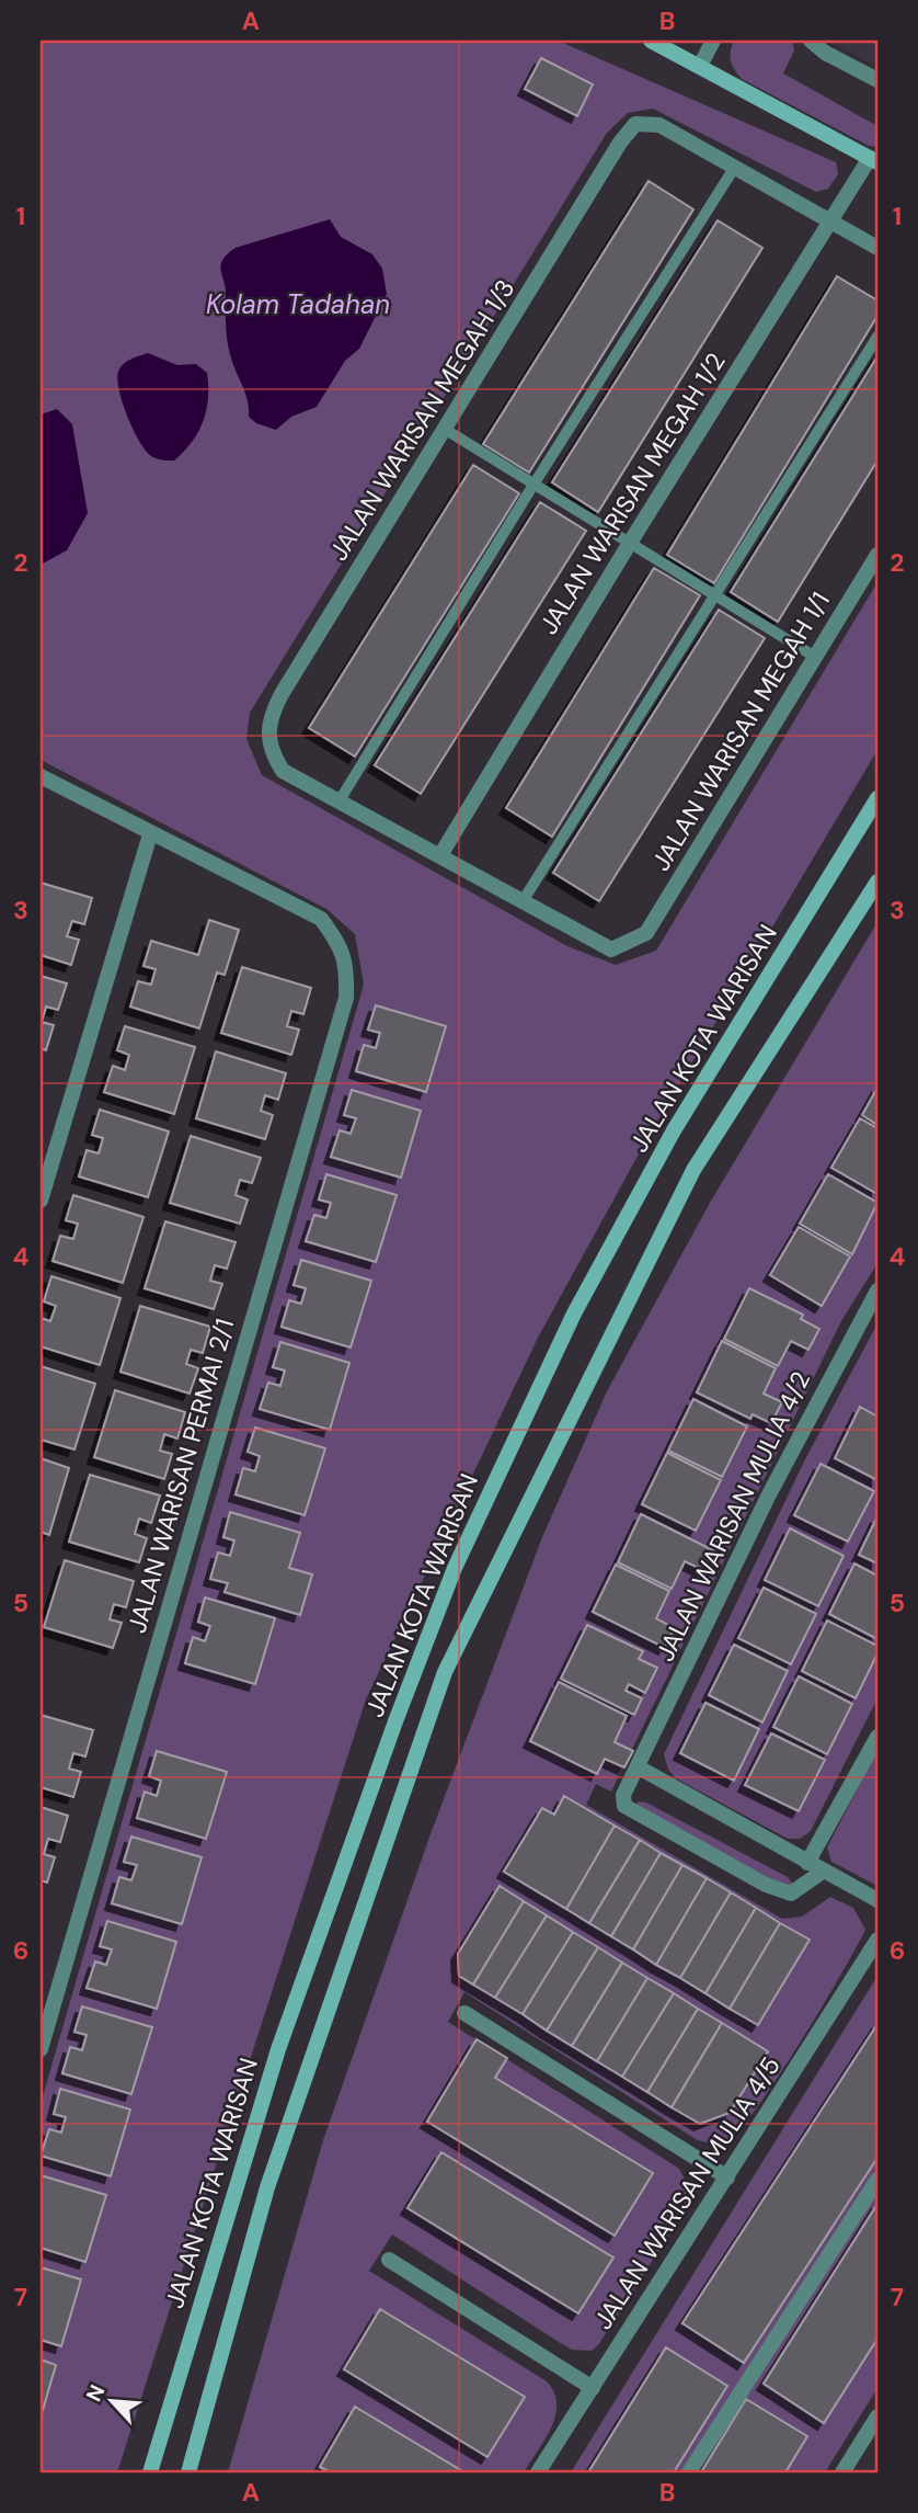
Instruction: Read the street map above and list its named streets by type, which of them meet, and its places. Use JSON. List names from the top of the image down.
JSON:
{
  "streets": {
    "street": [
      "JALAN WARISAN MEGAH 1/3",
      "JALAN WARISAN MEGAH 1/2",
      "JALAN WARISAN MEGAH 1/1",
      "JALAN KOTA WARISAN",
      "JALAN WARISAN PERMAI 2/1",
      "JALAN WARISAN MULIA 4/2",
      "JALAN WARISAN MULIA 4/5"
    ]
  },
  "water": ["Kolam Tadahan"],
  "north": "top left",
  "grid": {
    "columns": ["A", "B"],
    "rows": [
      "1",
      "2",
      "3",
      "4",
      "5",
      "6",
      "7"
    ]
  }
}
